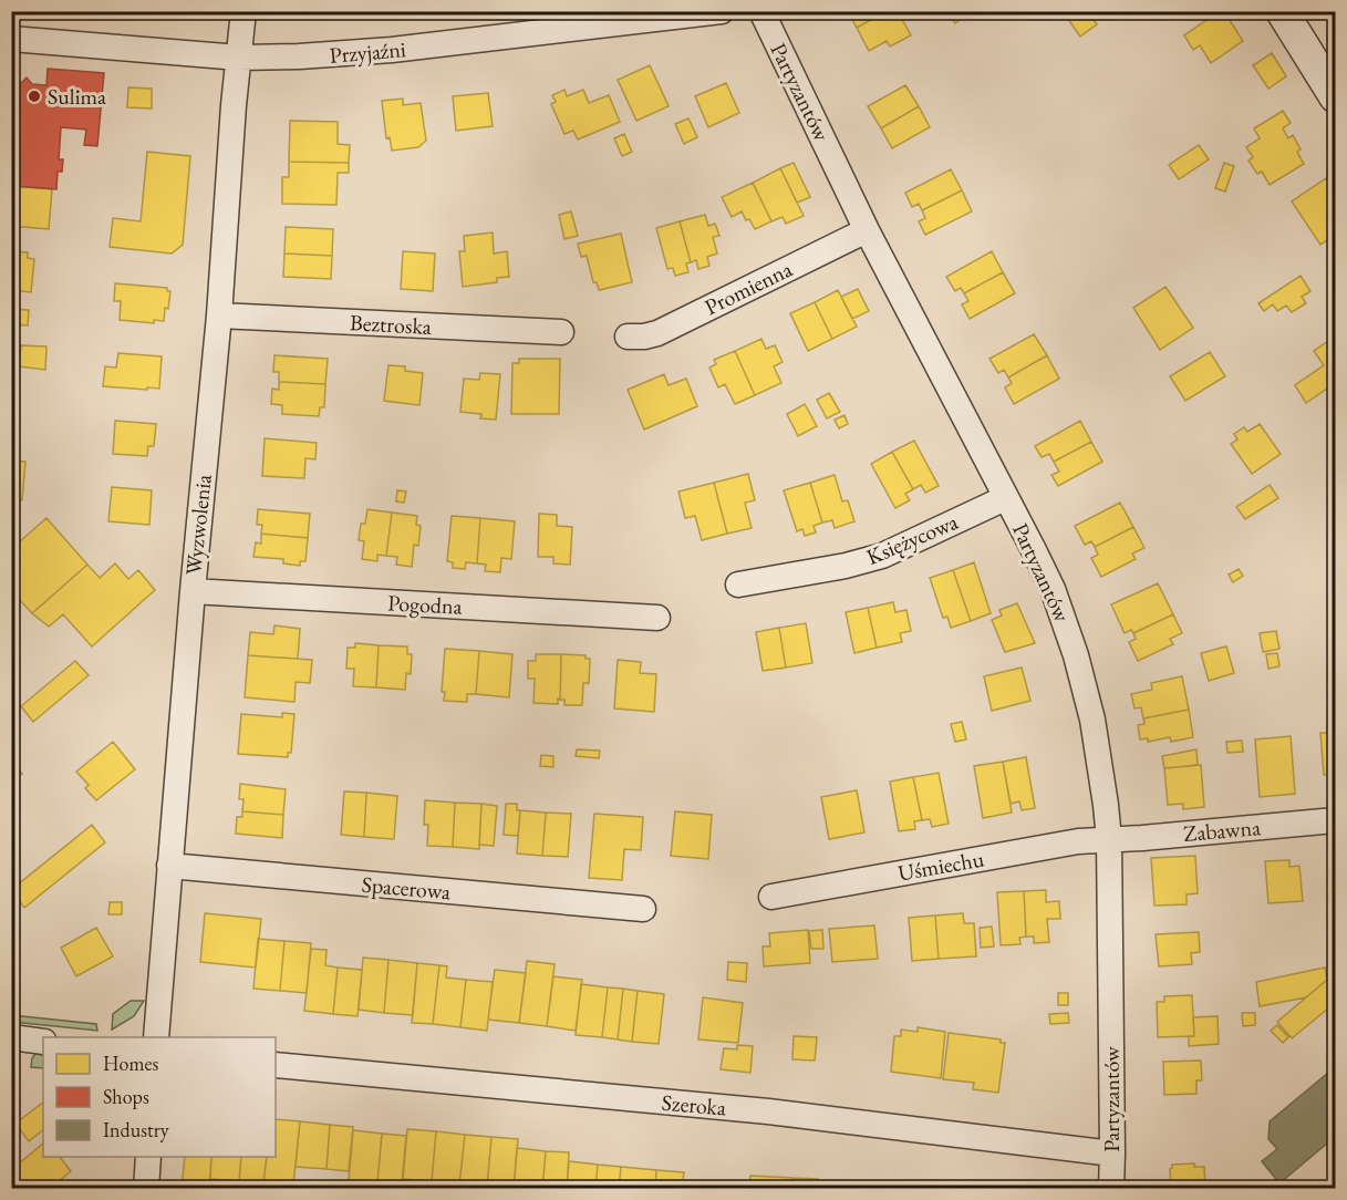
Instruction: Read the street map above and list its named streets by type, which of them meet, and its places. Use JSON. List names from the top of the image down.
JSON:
{
  "streets": {
    "street": [
      "Przyjaźni",
      "Partyzantów",
      "Promienna",
      "Beztroska",
      "Wyzwolenia",
      "Księżycowa",
      "Pogodna",
      "Zabawna",
      "Uśmiechu",
      "Spacerowa",
      "Szeroka"
    ]
  },
  "crossings": [
    ["Przyjaźni", "Wyzwolenia"],
    ["Partyzantów", "Promienna"],
    ["Partyzantów", "Księżycowa"],
    ["Partyzantów", "Zabawna"],
    ["Partyzantów", "Uśmiechu"],
    ["Partyzantów", "Szeroka"],
    ["Beztroska", "Wyzwolenia"],
    ["Wyzwolenia", "Pogodna"],
    ["Wyzwolenia", "Spacerowa"],
    ["Zabawna", "Uśmiechu"]
  ],
  "places": ["Sulima"],
  "legend": ["Homes", "Shops", "Industry"]
}
